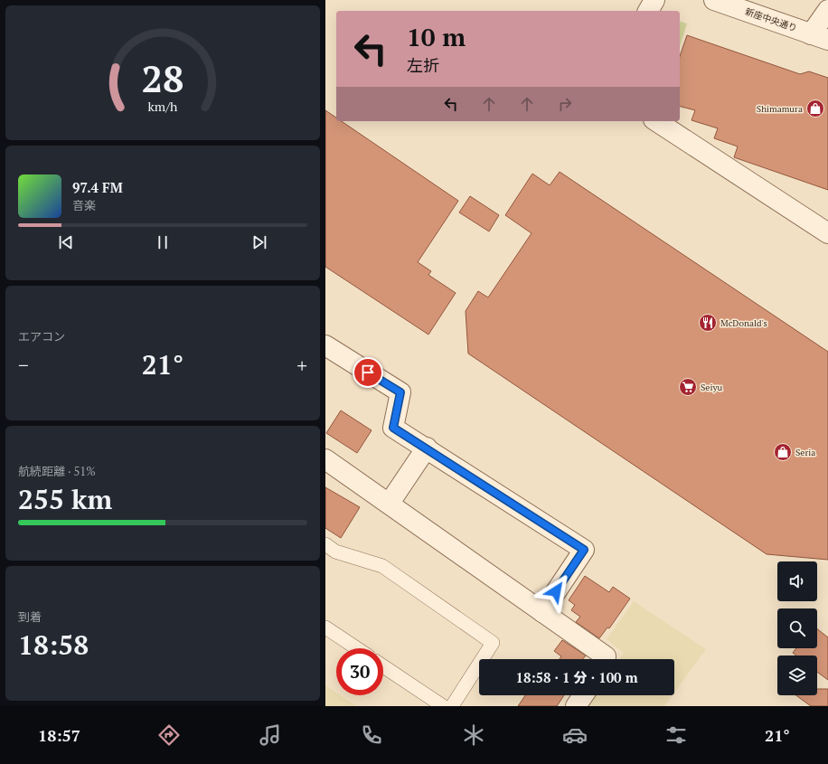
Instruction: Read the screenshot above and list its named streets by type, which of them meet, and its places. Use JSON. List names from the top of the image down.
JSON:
{
  "streets": {
    "street": ["新座中央通り"]
  },
  "places": {
    "shop": ["Shimamura", "Seria"],
    "restaurant": ["McDonald's"],
    "supermarket": ["Seiyu"]
  },
  "page": {
    "turn": ["10 m", "左折"],
    "song": ["97.4 FM", "音楽"],
    "tile": [
      "エアコン",
      ["航続距離 · 51%", "255 km"],
      ["到着", "18:58"]
    ],
    "heat": ["−", "21°", "+"],
    "limit": "30",
    "trip": "18:58 · 1 分 · 100 m",
    "tabs": ["18:57", "21°"],
    "gauge": ["28", "km/h"]
  }
}
